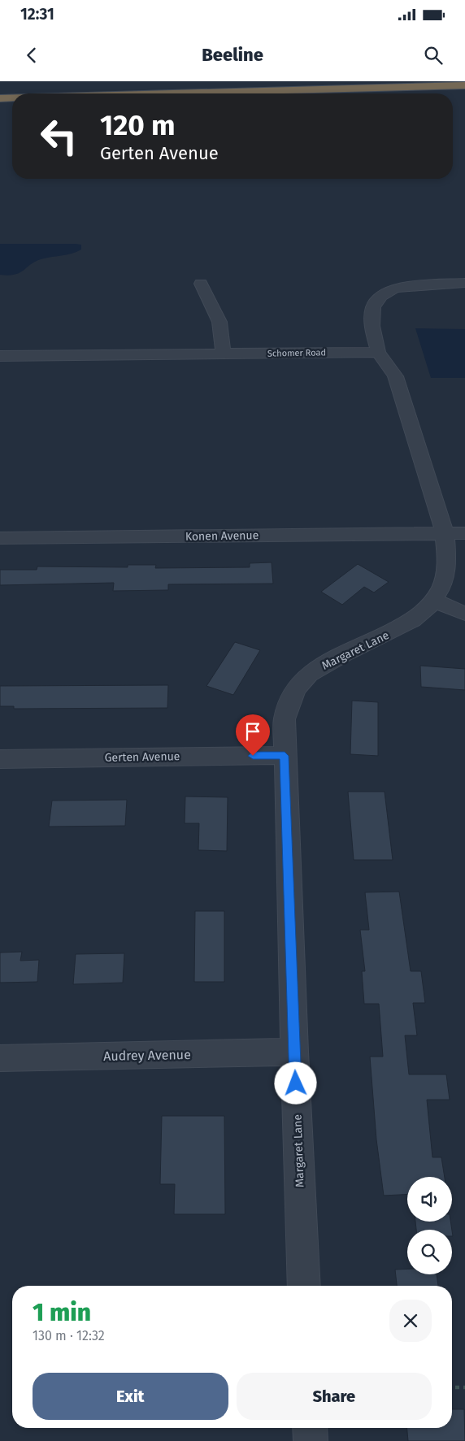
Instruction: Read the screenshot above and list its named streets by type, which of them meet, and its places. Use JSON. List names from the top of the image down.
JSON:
{
  "streets": {
    "street": [
      "Schomer Road",
      "Konen Avenue",
      "Margaret Lane",
      "Gerten Avenue",
      "Audrey Avenue"
    ]
  },
  "crossings": [
    ["Konen Avenue", "Margaret Lane"],
    ["Margaret Lane", "Gerten Avenue"],
    ["Margaret Lane", "Audrey Avenue"]
  ],
  "page": {
    "status": "12:31",
    "header": "Beeline",
    "turn": ["120 m", "Gerten Avenue"],
    "heading": ["1 min", "130 m · 12:32"],
    "buttons": ["Exit", "Share"]
  }
}
